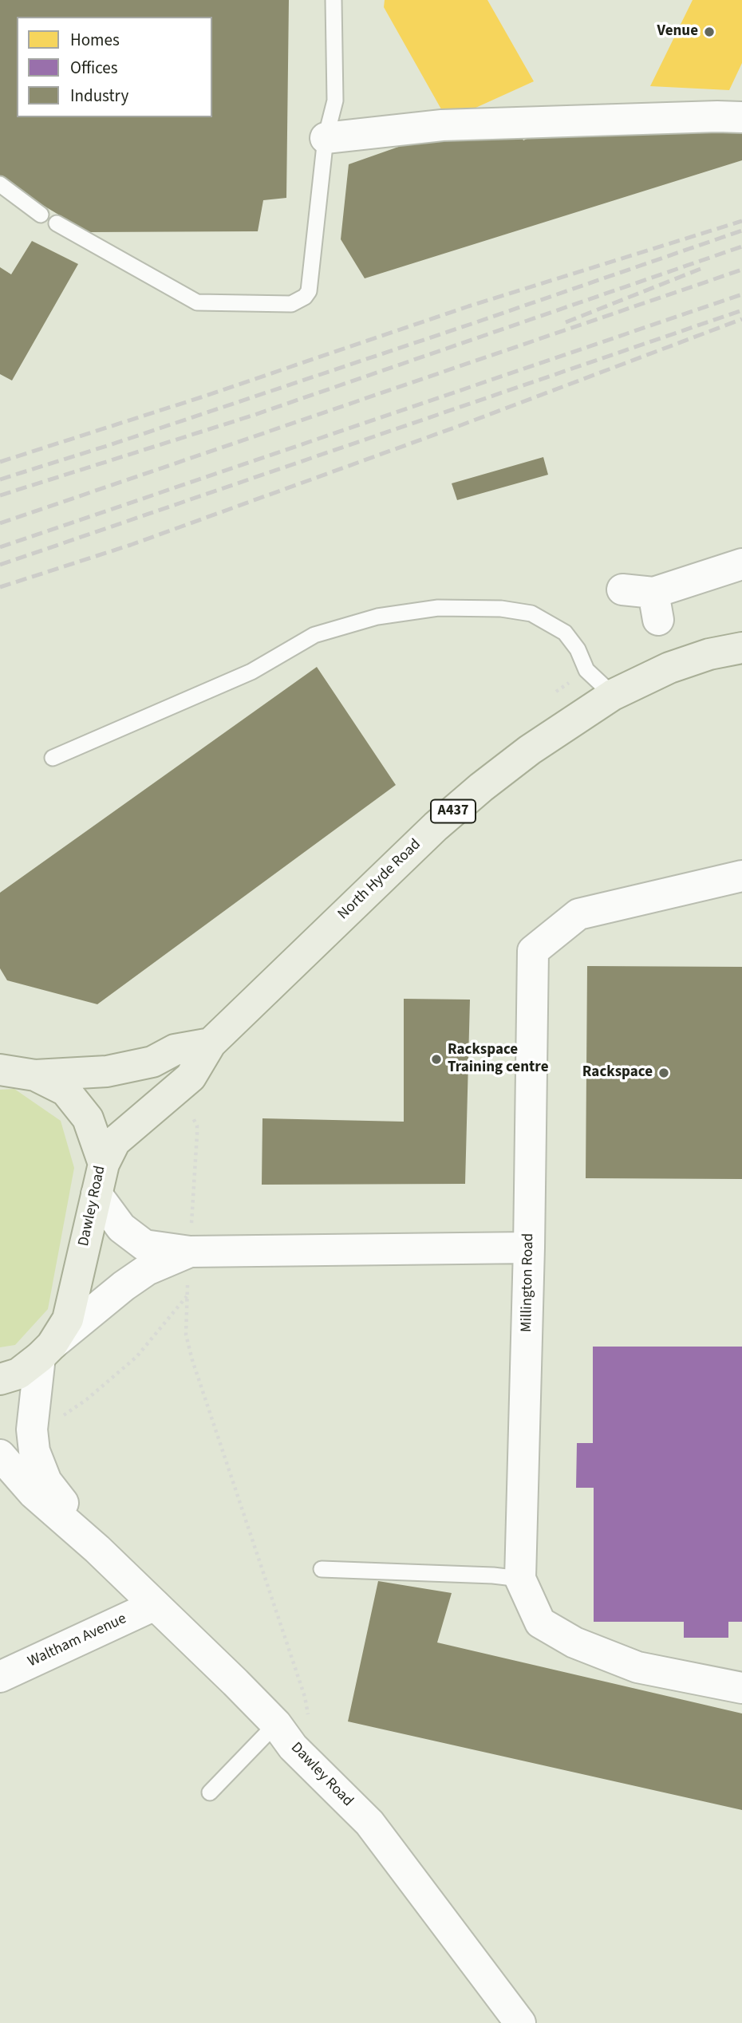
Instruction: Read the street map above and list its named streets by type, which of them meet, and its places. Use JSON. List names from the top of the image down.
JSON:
{
  "streets": {
    "main road": ["A437", "North Hyde Road", "Dawley Road"],
    "street": ["Millington Road", "Waltham Avenue"]
  },
  "crossings": [
    ["North Hyde Road", "Dawley Road"],
    ["Dawley Road", "Waltham Avenue"]
  ],
  "places": ["Venue", "Rackspace Training centre", "Rackspace"],
  "legend": ["Homes", "Offices", "Industry"]
}
